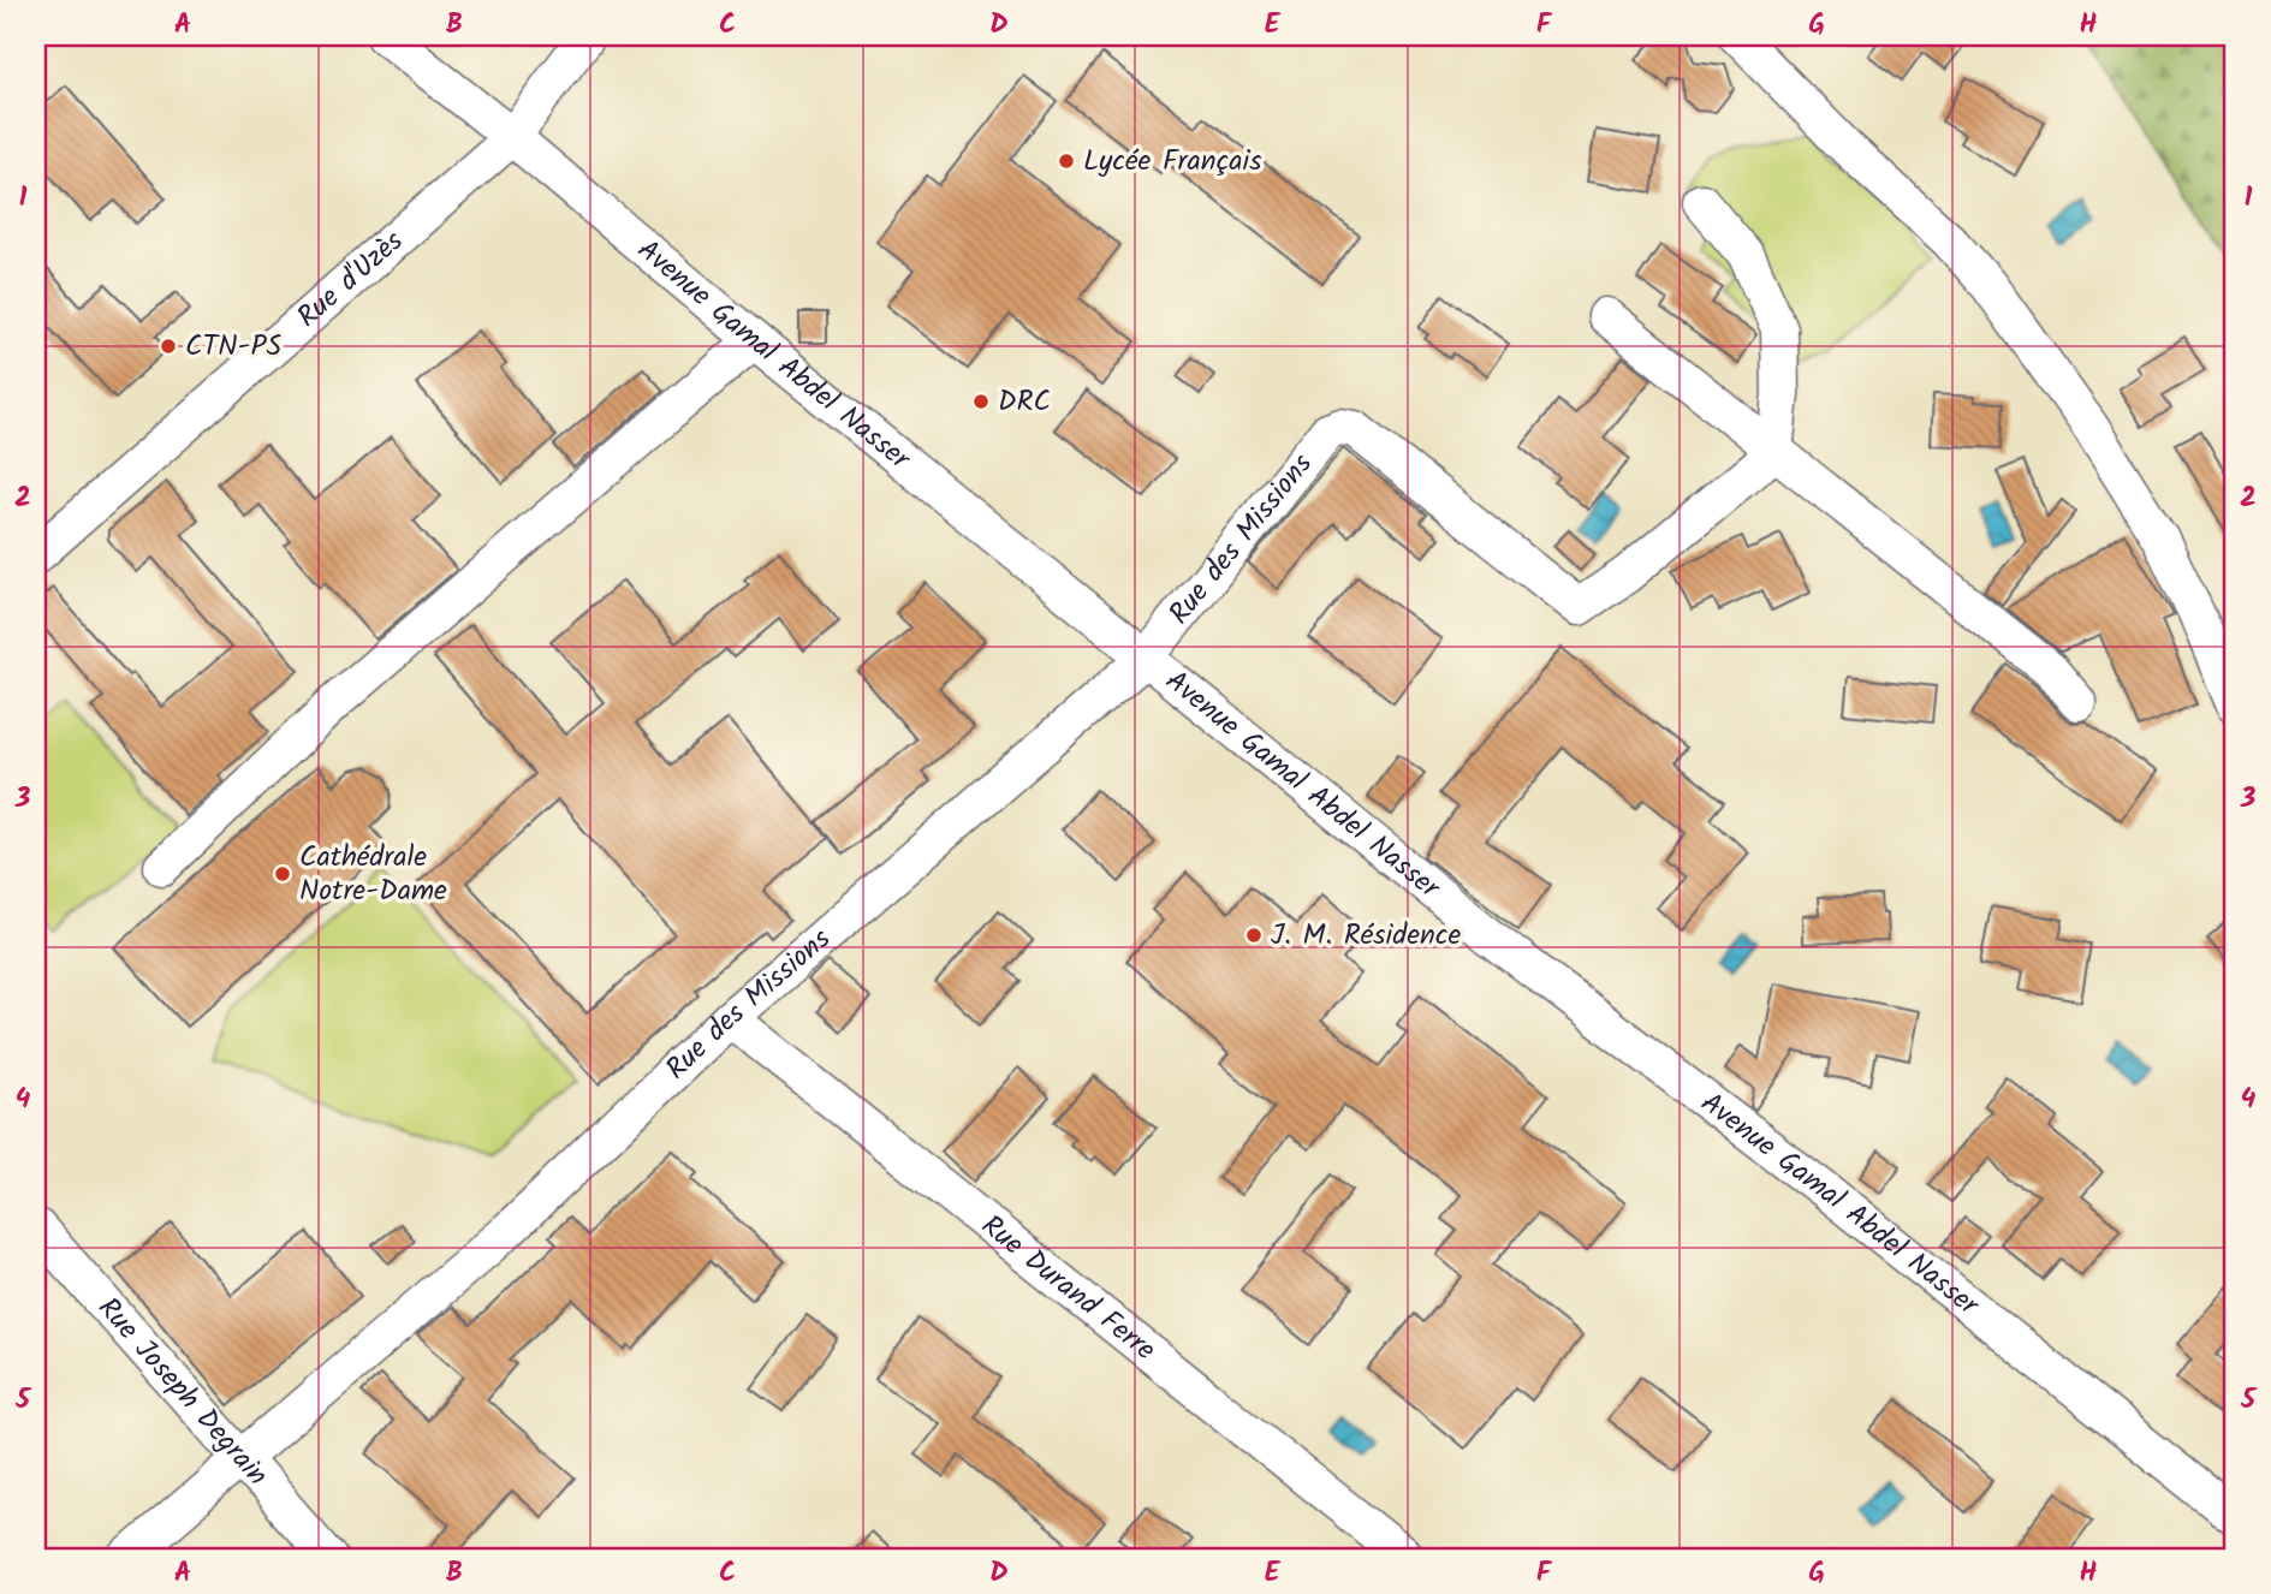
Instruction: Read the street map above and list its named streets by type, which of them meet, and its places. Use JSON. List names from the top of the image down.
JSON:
{
  "streets": {
    "street": [
      "Rue d'Uzès",
      "Avenue Gamal Abdel Nasser",
      "Rue des Missions",
      "Rue Durand Ferre",
      "Rue Joseph Degrain"
    ]
  },
  "crossings": [
    ["Rue d'Uzès", "Avenue Gamal Abdel Nasser"],
    ["Avenue Gamal Abdel Nasser", "Rue des Missions"],
    ["Rue des Missions", "Rue Durand Ferre"],
    ["Rue des Missions", "Rue Joseph Degrain"]
  ],
  "places": [
    "Lycée Français",
    "CTN-PS",
    "DRC",
    "Cathédrale Notre-Dame",
    "J. M. Résidence"
  ],
  "grid": {
    "columns": [
      "A",
      "B",
      "C",
      "D",
      "E",
      "F",
      "G",
      "H"
    ],
    "rows": [
      "1",
      "2",
      "3",
      "4",
      "5"
    ]
  }
}
